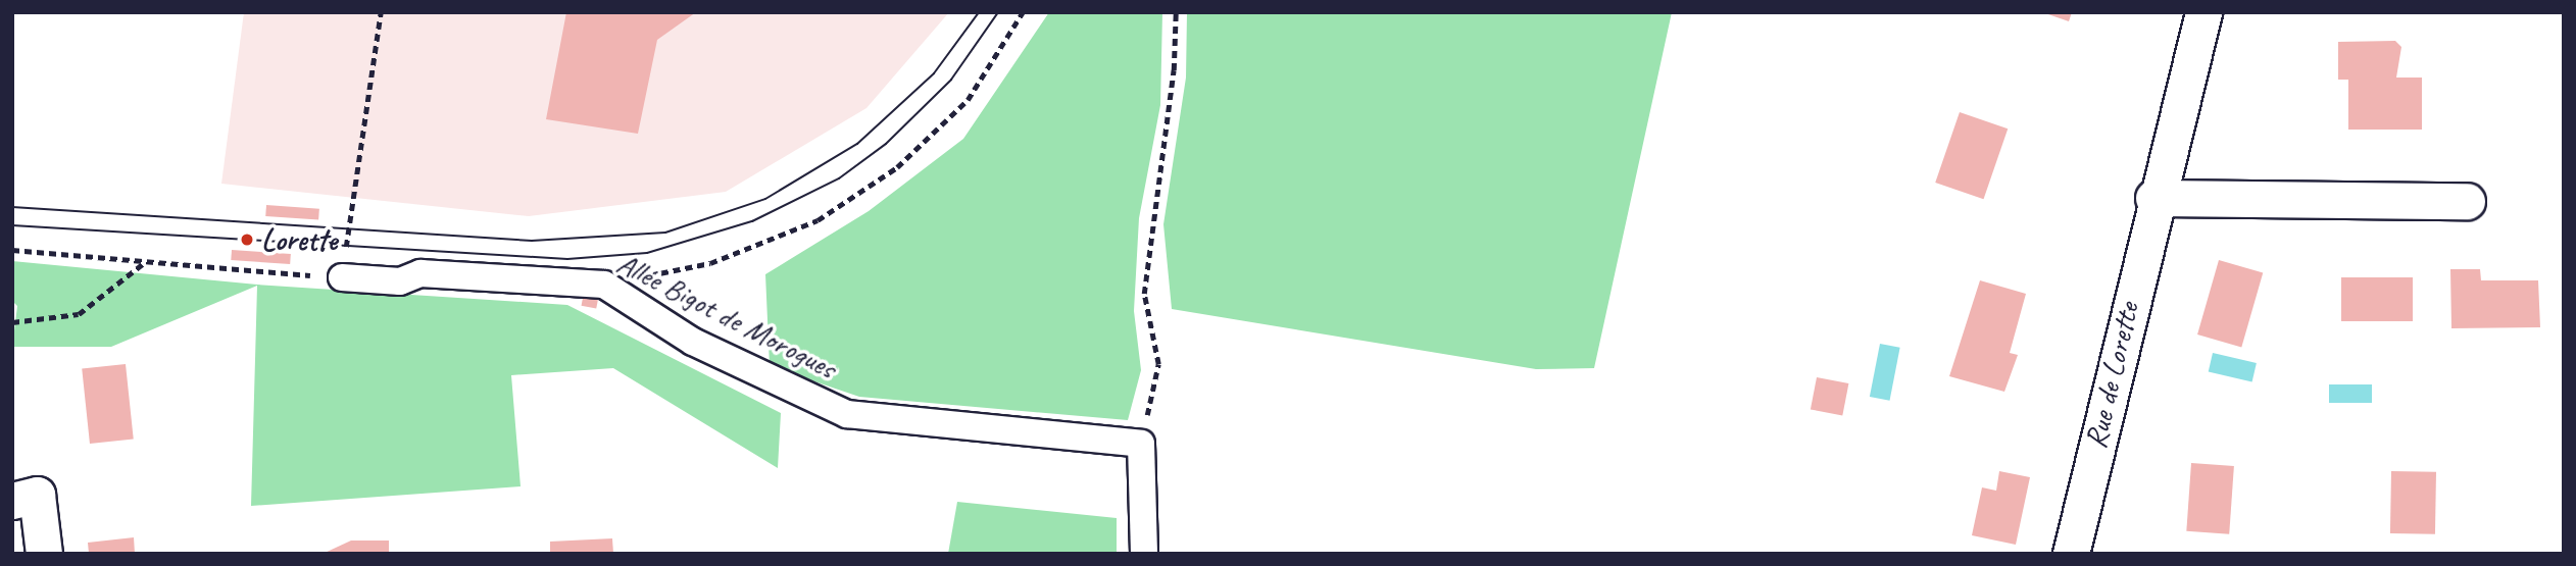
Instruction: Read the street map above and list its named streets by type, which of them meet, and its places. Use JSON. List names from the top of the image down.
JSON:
{
  "streets": {
    "street": ["Allée Bigot de Morogues", "Rue de Lorette"]
  },
  "places": ["Lorette"]
}
